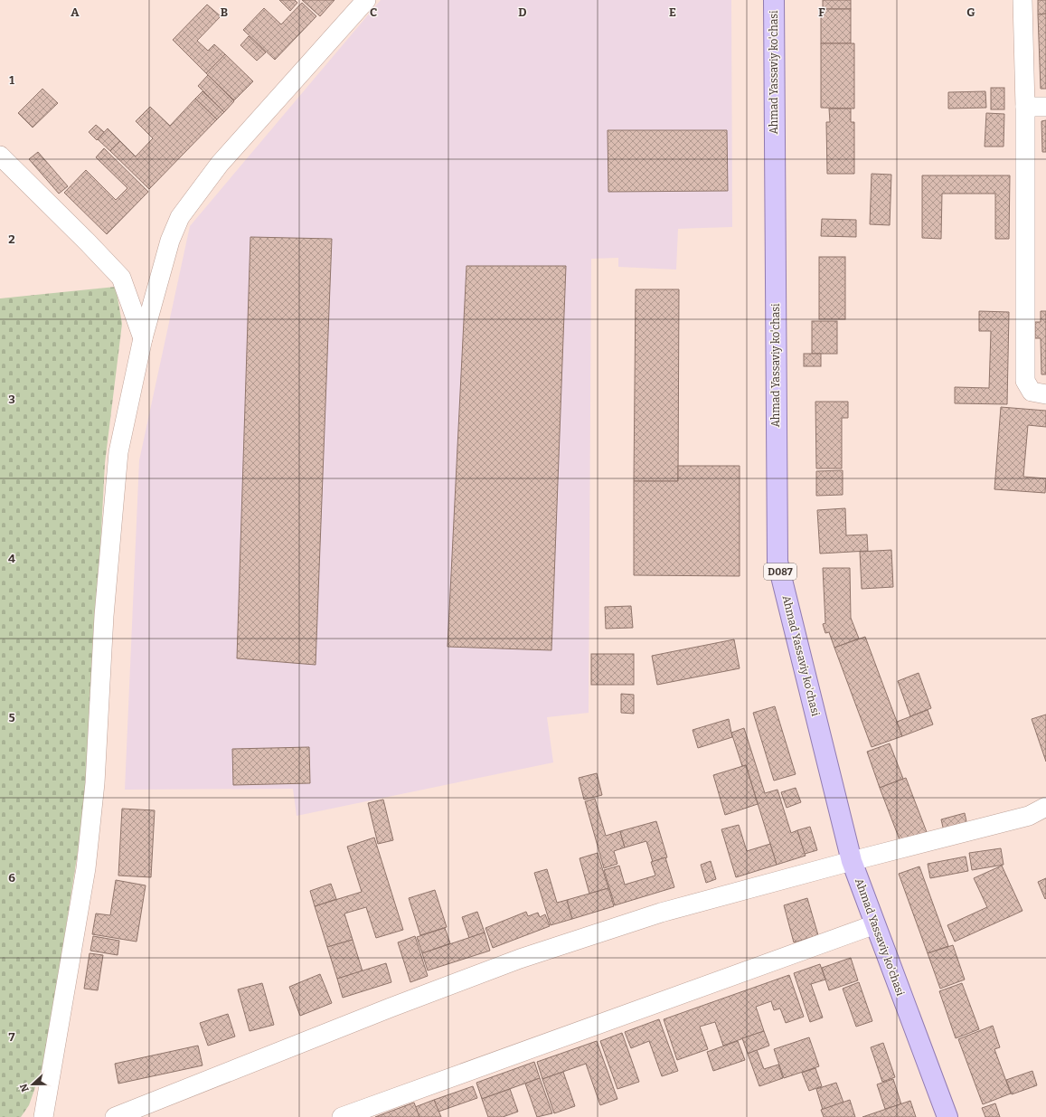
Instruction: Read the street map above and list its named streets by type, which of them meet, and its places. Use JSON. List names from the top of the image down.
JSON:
{
  "streets": {
    "main road": ["Ahmad Yassaviy ko'chasi", "D087"]
  },
  "north": "left",
  "grid": {
    "columns": [
      "A",
      "B",
      "C",
      "D",
      "E",
      "F",
      "G"
    ],
    "rows": [
      "1",
      "2",
      "3",
      "4",
      "5",
      "6",
      "7"
    ]
  }
}
